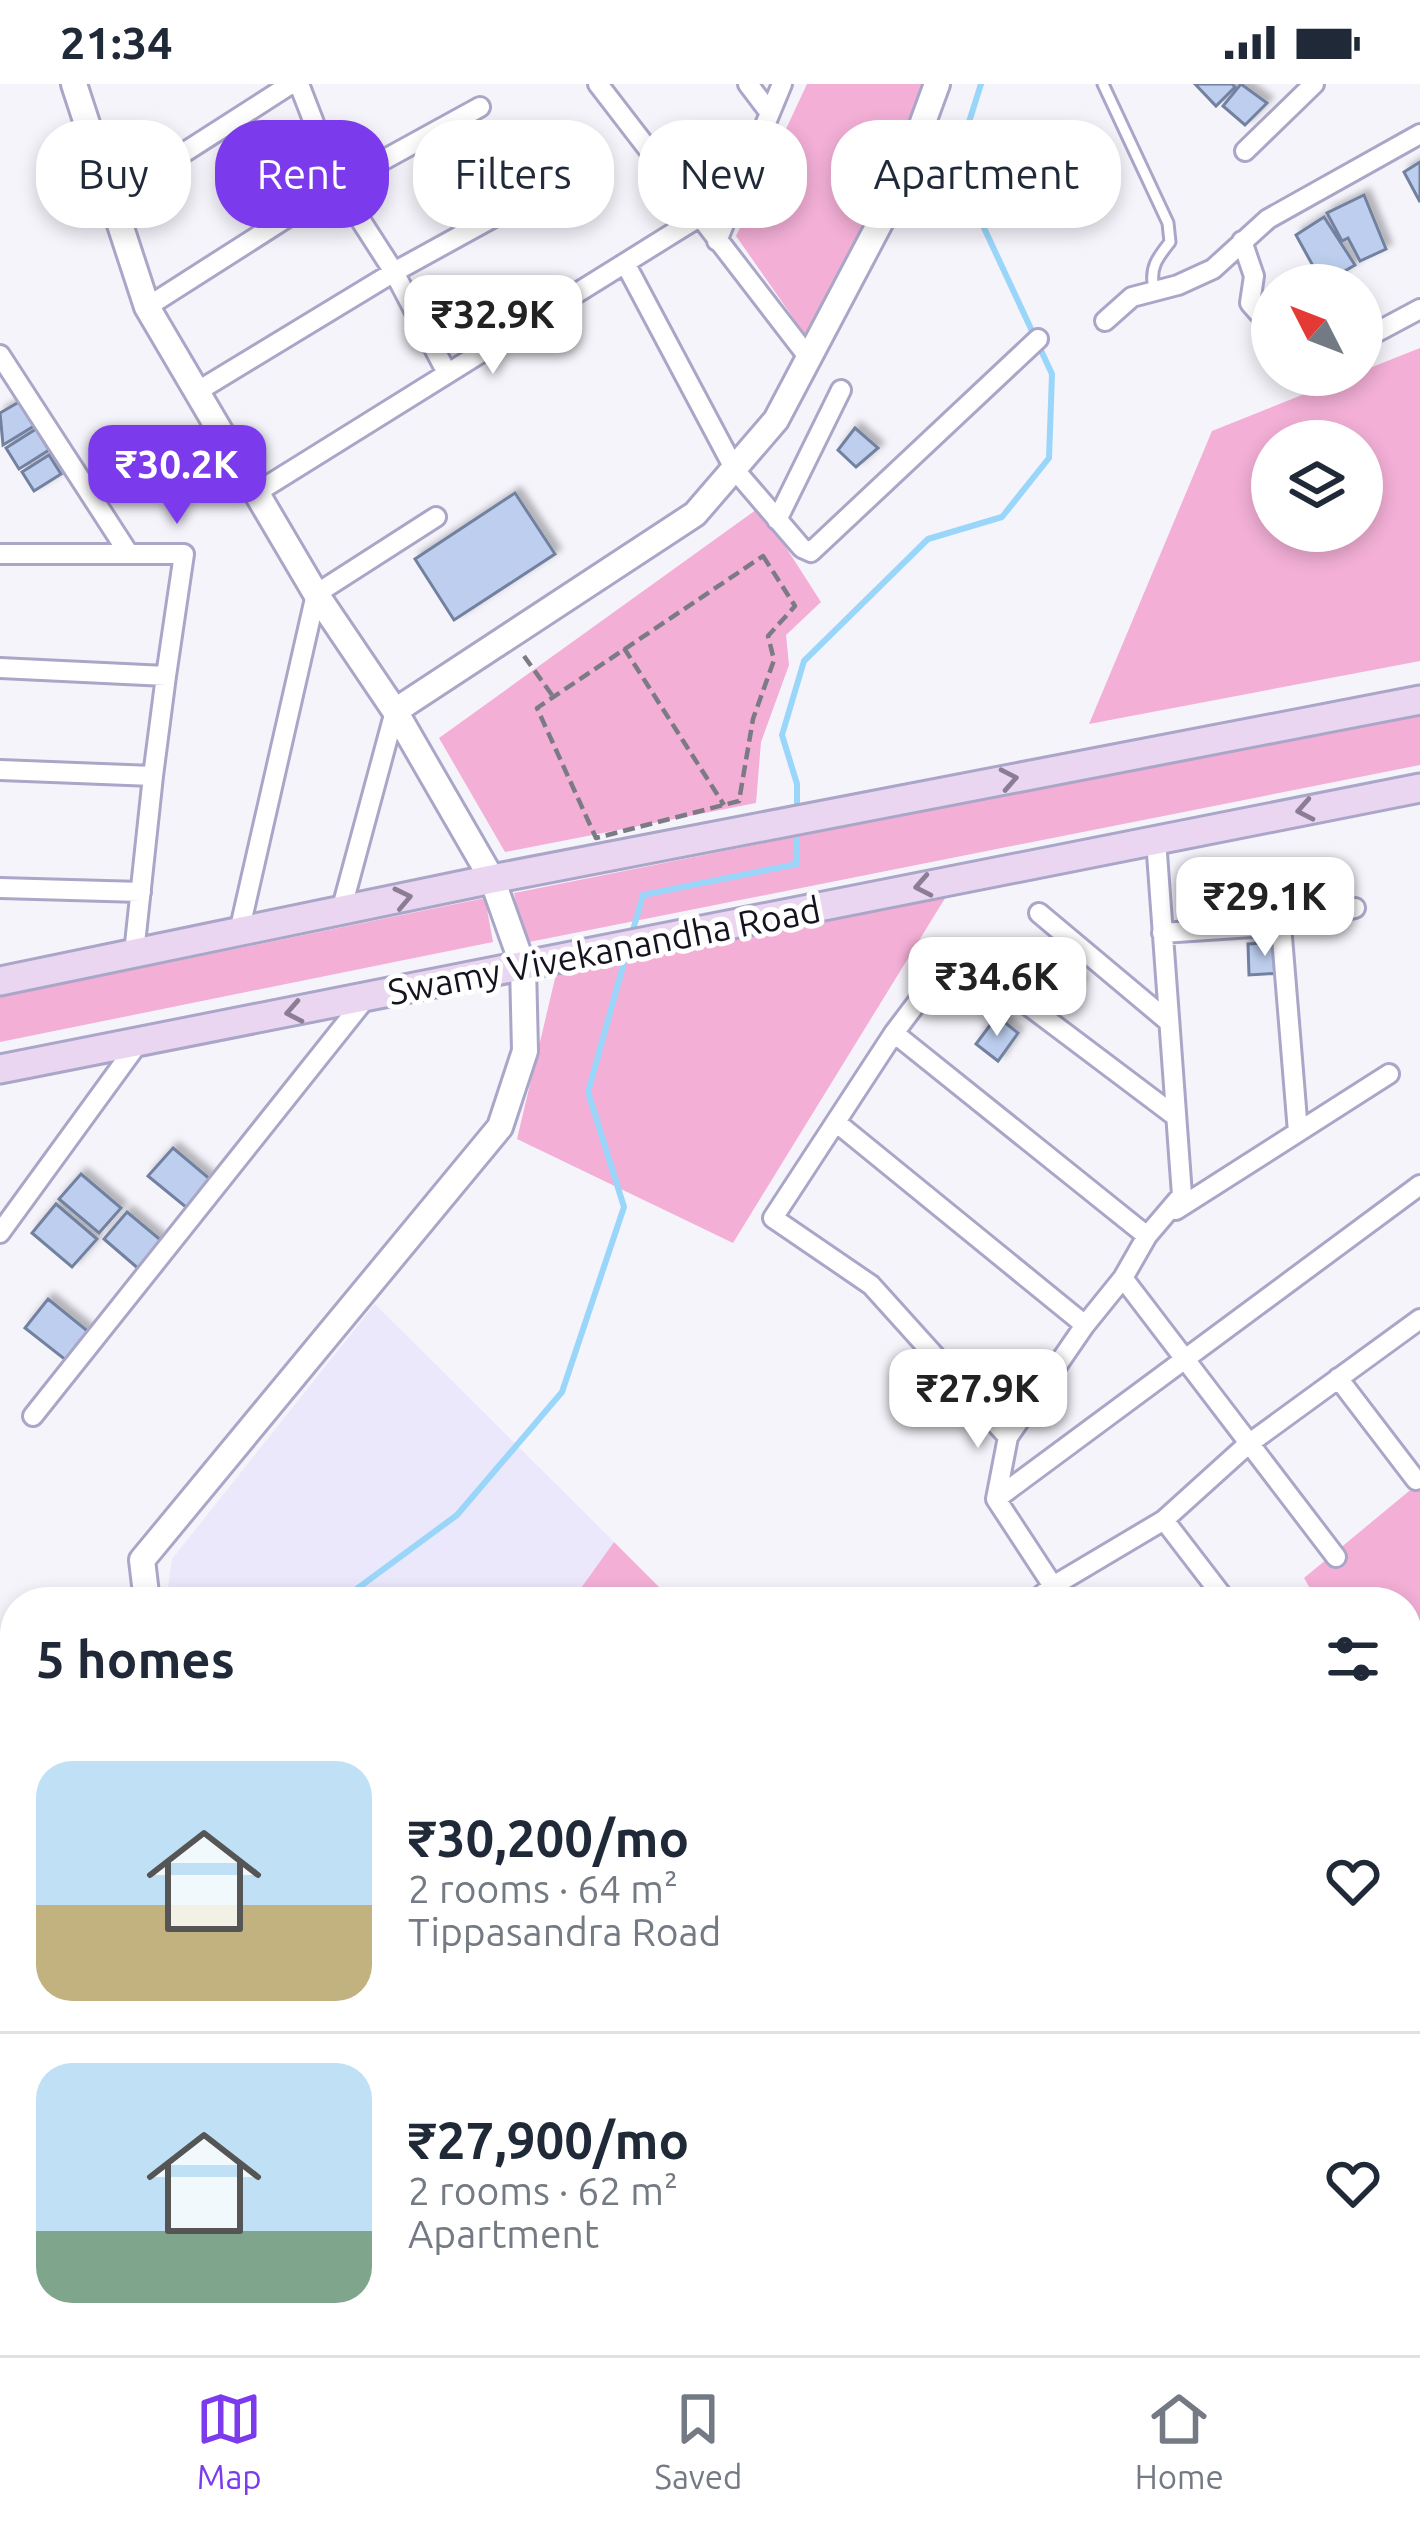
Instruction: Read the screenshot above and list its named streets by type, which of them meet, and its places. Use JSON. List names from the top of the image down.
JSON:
{
  "streets": {
    "main road": ["Swamy Vivekanandha Road"]
  },
  "north": "top left",
  "page": {
    "status": "21:34",
    "chip": [
      "Buy",
      "Rent",
      "Filters",
      "New",
      "Apartment"
    ],
    "price": [
      "₹32.9K",
      "₹30.2K",
      "₹29.1K",
      "₹34.6K",
      "₹27.9K"
    ],
    "heading": "5 homes",
    "list": [
      {
        "name": "₹30,200/mo",
        "note": "2 rooms · 64 m² · Tippasandra Road"
      },
      {
        "name": "₹27,900/mo",
        "note": "2 rooms · 62 m² · Apartment"
      }
    ],
    "tabs": ["Map", "Saved", "Home"]
  }
}
